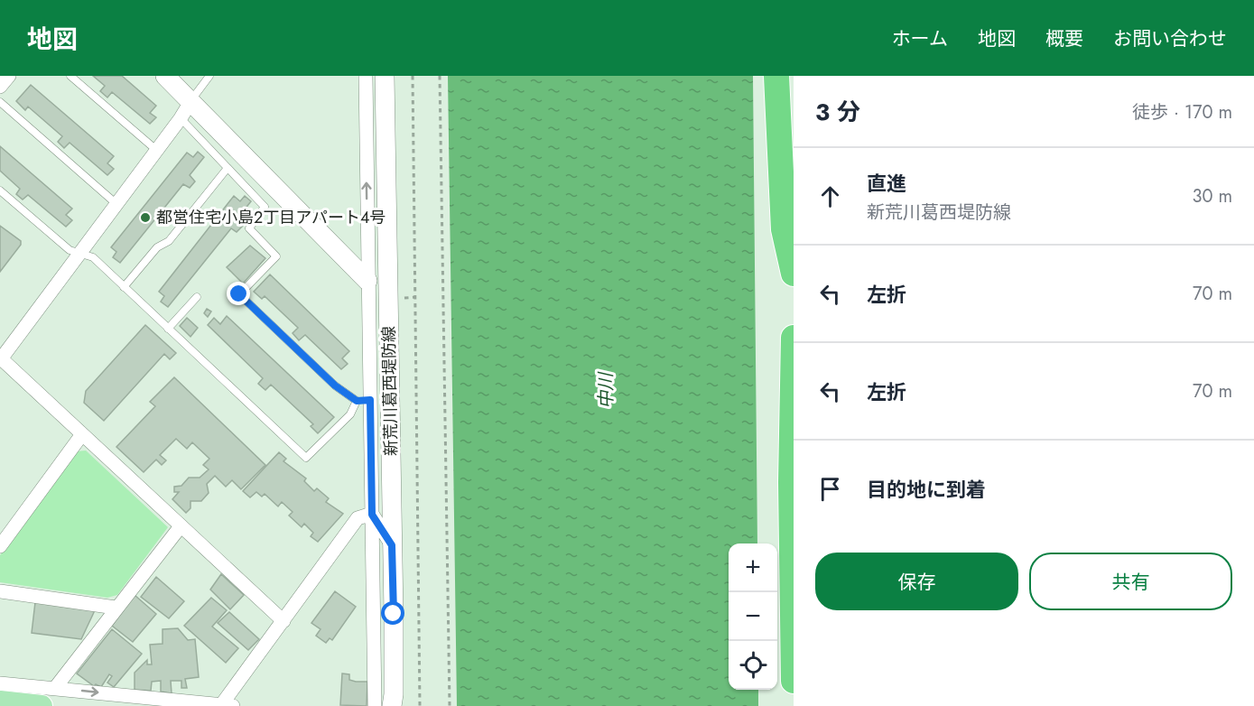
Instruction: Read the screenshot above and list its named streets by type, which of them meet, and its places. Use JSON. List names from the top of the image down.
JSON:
{
  "streets": {
    "main road": ["新荒川葛西堤防線"]
  },
  "water": ["中川"],
  "places": ["都営住宅小島2丁目アパート4号"],
  "page": {
    "header": "地図",
    "nav": [
      "ホーム",
      "地図",
      "概要",
      "お問い合わせ"
    ],
    "heading": ["3 分", "徒歩 · 170 m"],
    "list": [
      ["直進", "新荒川葛西堤防線", "30 m"],
      ["左折", "70 m"],
      ["左折", "70 m"],
      "目的地に到着"
    ],
    "buttons": ["保存", "共有"],
    "map_buttons": ["+", "−"]
  }
}
